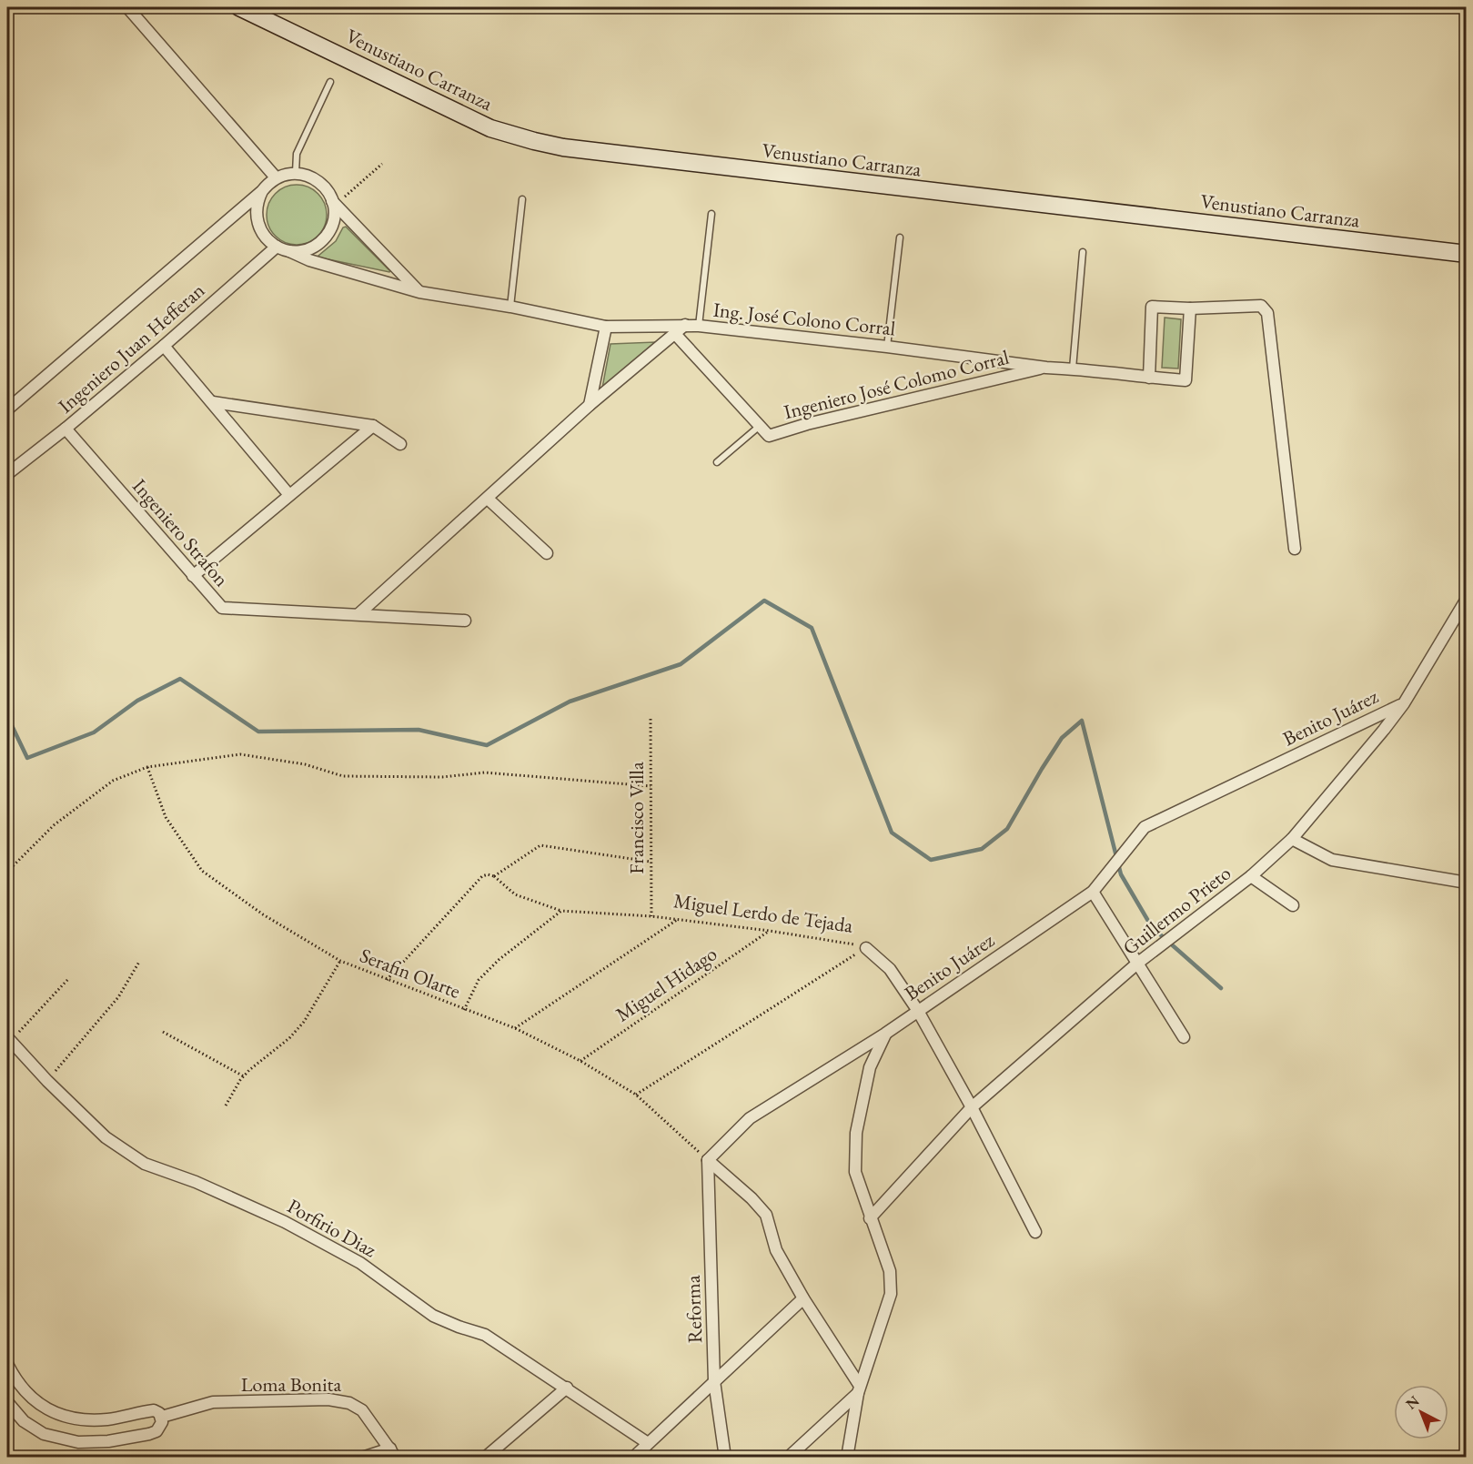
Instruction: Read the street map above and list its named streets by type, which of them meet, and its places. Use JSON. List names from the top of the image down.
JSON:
{
  "streets": {
    "main road": ["Venustiano Carranza"],
    "street": [
      "Ing. José Colono Corral",
      "Ingeniero Juan Hefferan",
      "Ingeniero José Colomo Corral",
      "Ingeniero Strafon",
      "Benito Juárez",
      "Guillermo Prieto",
      "Miguel Lerdo de Tejada",
      "Porfirio Diaz",
      "Reforma",
      "Loma Bonita"
    ],
    "path": ["Francisco Villa", "Serafin Olarte", "Miguel Hidago"]
  },
  "crossings": [
    ["Ing. José Colono Corral", "Ingeniero Juan Hefferan"],
    ["Ing. José Colono Corral", "Ingeniero José Colomo Corral"],
    ["Ingeniero Juan Hefferan", "Ingeniero Strafon"],
    ["Benito Juárez", "Guillermo Prieto"],
    ["Benito Juárez", "Miguel Lerdo de Tejada"],
    ["Francisco Villa", "Miguel Lerdo de Tejada"],
    ["Guillermo Prieto", "Miguel Lerdo de Tejada"],
    ["Miguel Lerdo de Tejada", "Miguel Hidago"],
    ["Serafin Olarte", "Miguel Hidago"],
    ["Serafin Olarte", "Reforma"]
  ],
  "north": "top left"
}
